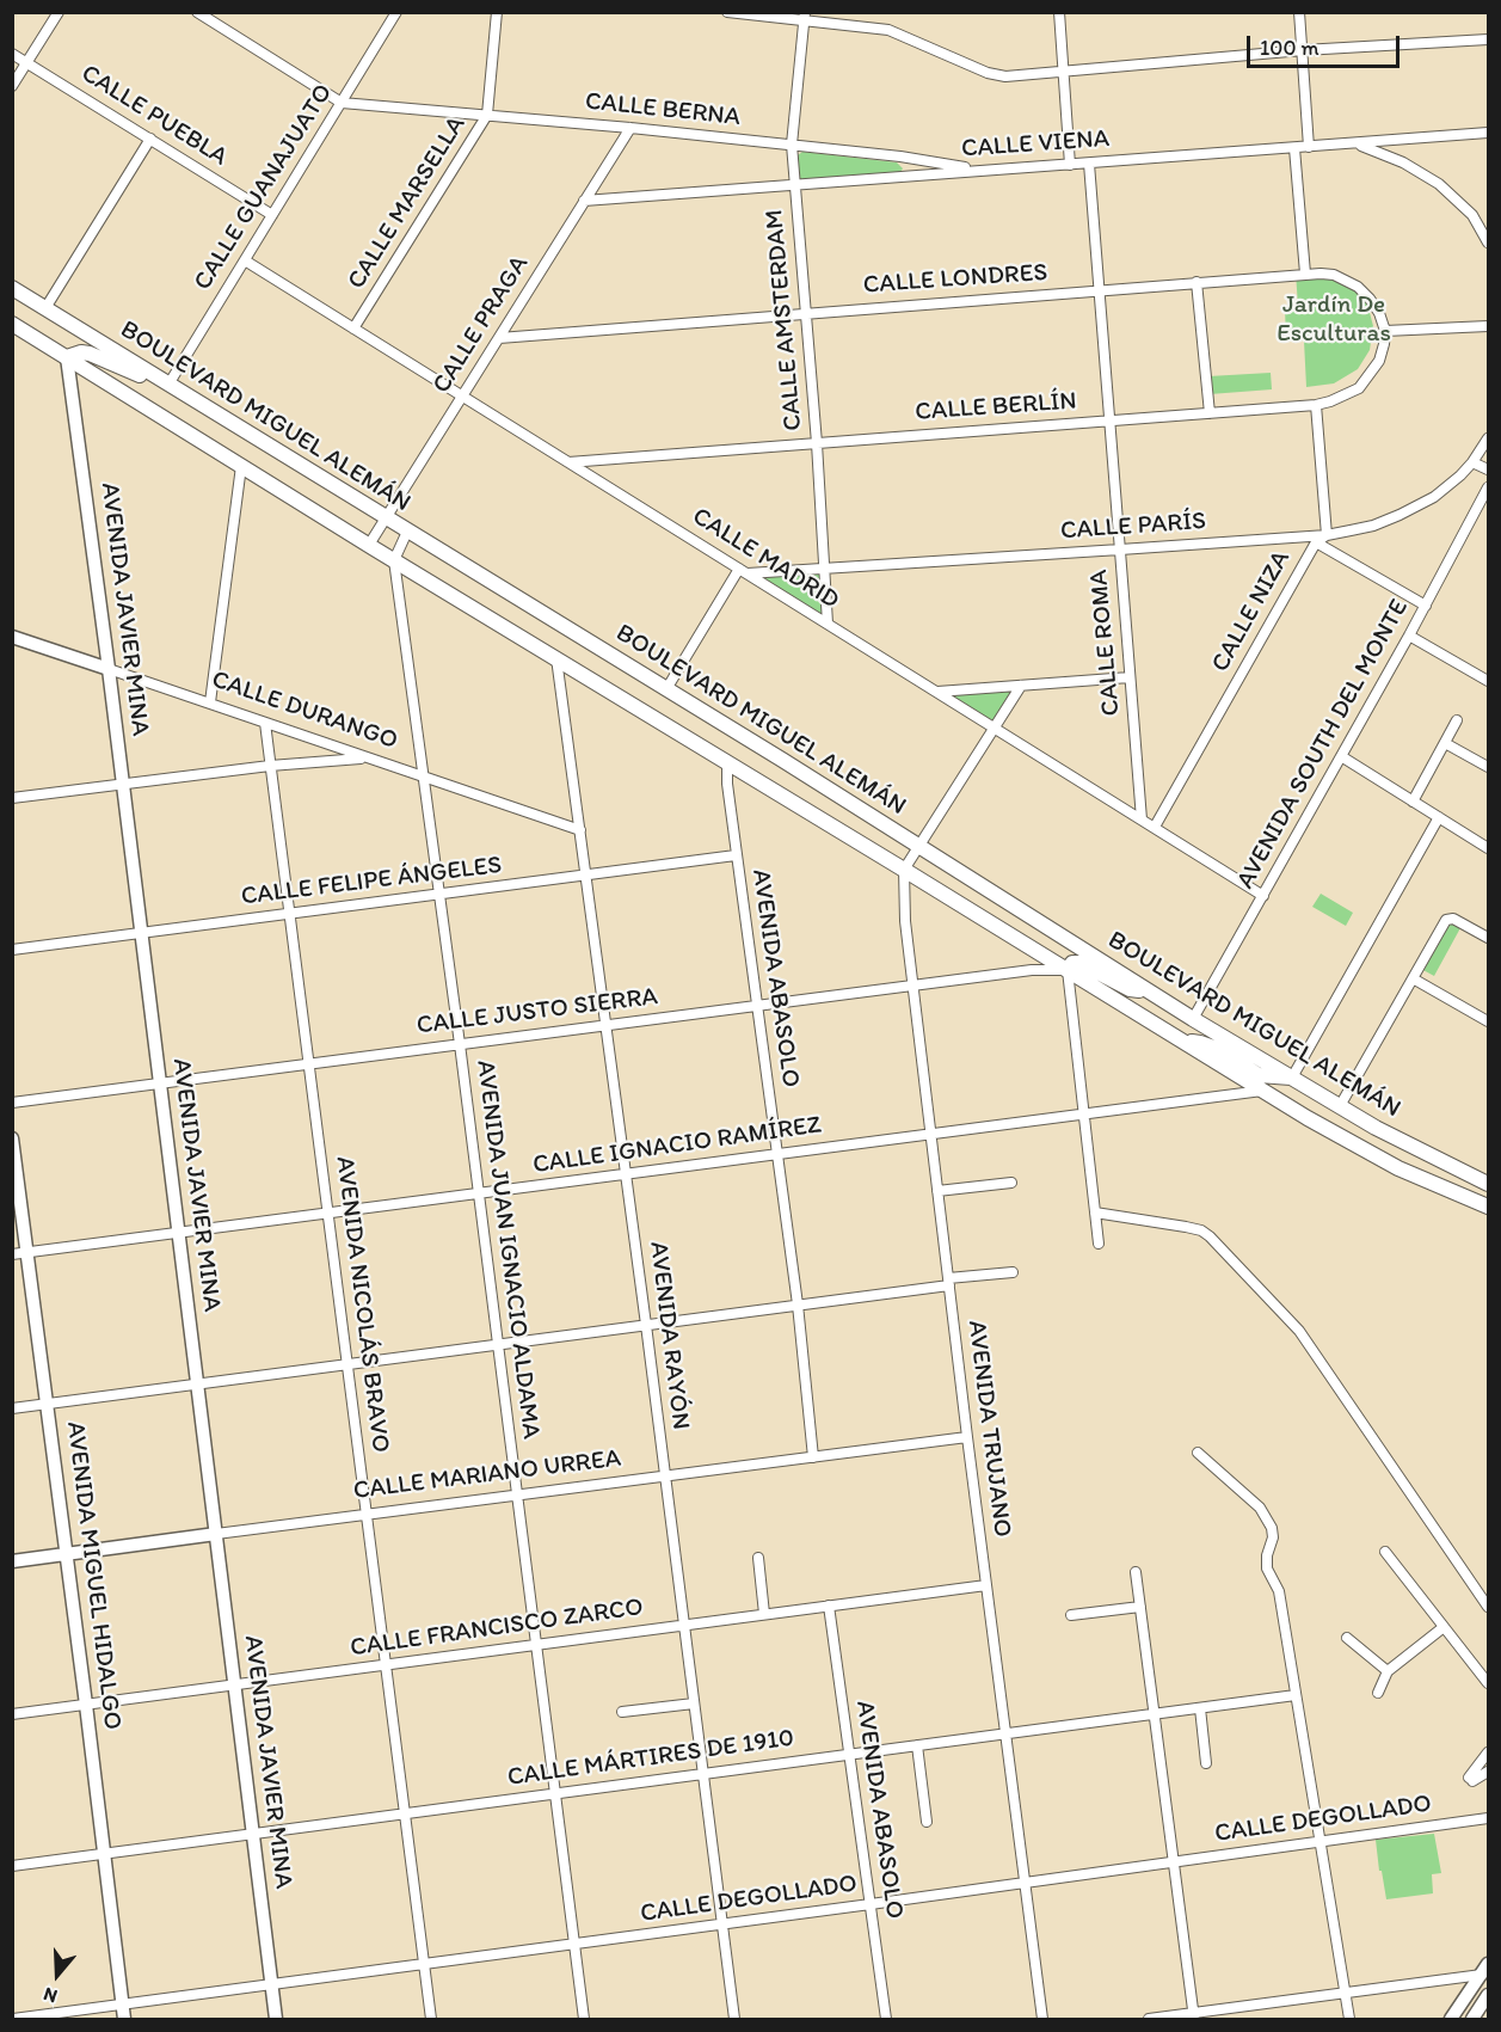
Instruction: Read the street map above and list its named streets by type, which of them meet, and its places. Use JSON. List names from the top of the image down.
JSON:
{
  "streets": {
    "highway": ["BOULEVARD MIGUEL ALEMÁN"],
    "main road": [
      "AVENIDA JAVIER MINA",
      "CALLE DURANGO",
      "CALLE MARIANO URREA",
      "AVENIDA MIGUEL HIDALGO"
    ],
    "street": [
      "CALLE BERNA",
      "CALLE PUEBLA",
      "CALLE VIENA",
      "CALLE GUANAJUATO",
      "CALLE MARSELLA",
      "CALLE LONDRES",
      "CALLE AMSTERDAM",
      "CALLE PRAGA",
      "CALLE BERLÍN",
      "CALLE PARÍS",
      "CALLE MADRID",
      "CALLE NIZA",
      "CALLE ROMA",
      "AVENIDA SOUTH DEL MONTE",
      "CALLE FELIPE ÁNGELES",
      "AVENIDA ABASOLO",
      "CALLE JUSTO SIERRA",
      "CALLE IGNACIO RAMÍREZ",
      "AVENIDA JUAN IGNACIO ALDAMA",
      "AVENIDA NICOLÁS BRAVO",
      "AVENIDA RAYÓN",
      "AVENIDA TRUJANO",
      "CALLE FRANCISCO ZARCO",
      "CALLE MÁRTIRES DE 1910",
      "CALLE DEGOLLADO"
    ]
  },
  "crossings": [
    ["CALLE BERNA", "CALLE VIENA"],
    ["CALLE BERNA", "CALLE GUANAJUATO"],
    ["CALLE BERNA", "CALLE MARSELLA"],
    ["CALLE BERNA", "CALLE AMSTERDAM"],
    ["CALLE BERNA", "CALLE PRAGA"],
    ["CALLE PUEBLA", "CALLE GUANAJUATO"],
    ["CALLE VIENA", "CALLE AMSTERDAM"],
    ["CALLE VIENA", "CALLE PRAGA"],
    ["CALLE VIENA", "CALLE ROMA"],
    ["CALLE GUANAJUATO", "BOULEVARD MIGUEL ALEMÁN"],
    ["CALLE GUANAJUATO", "CALLE MADRID"],
    ["CALLE MARSELLA", "CALLE MADRID"],
    ["CALLE LONDRES", "CALLE AMSTERDAM"],
    ["CALLE LONDRES", "CALLE PRAGA"],
    ["CALLE LONDRES", "CALLE BERLÍN"],
    ["CALLE LONDRES", "CALLE ROMA"],
    ["CALLE AMSTERDAM", "CALLE BERLÍN"],
    ["CALLE AMSTERDAM", "CALLE PARÍS"],
    ["CALLE AMSTERDAM", "CALLE MADRID"],
    ["CALLE PRAGA", "BOULEVARD MIGUEL ALEMÁN"],
    ["CALLE PRAGA", "CALLE MADRID"],
    ["CALLE BERLÍN", "CALLE MADRID"],
    ["CALLE BERLÍN", "CALLE ROMA"],
    ["BOULEVARD MIGUEL ALEMÁN", "AVENIDA JAVIER MINA"],
    ["BOULEVARD MIGUEL ALEMÁN", "AVENIDA SOUTH DEL MONTE"],
    ["BOULEVARD MIGUEL ALEMÁN", "AVENIDA ABASOLO"],
    ["BOULEVARD MIGUEL ALEMÁN", "CALLE JUSTO SIERRA"],
    ["BOULEVARD MIGUEL ALEMÁN", "CALLE IGNACIO RAMÍREZ"],
    ["BOULEVARD MIGUEL ALEMÁN", "AVENIDA JUAN IGNACIO ALDAMA"],
    ["BOULEVARD MIGUEL ALEMÁN", "AVENIDA RAYÓN"],
    ["BOULEVARD MIGUEL ALEMÁN", "AVENIDA TRUJANO"],
    ["CALLE PARÍS", "CALLE MADRID"],
    ["CALLE PARÍS", "CALLE NIZA"],
    ["CALLE PARÍS", "CALLE ROMA"],
    ["CALLE MADRID", "CALLE NIZA"],
    ["CALLE MADRID", "CALLE ROMA"],
    ["CALLE MADRID", "AVENIDA SOUTH DEL MONTE"],
    ["AVENIDA JAVIER MINA", "CALLE DURANGO"],
    ["AVENIDA JAVIER MINA", "CALLE FELIPE ÁNGELES"],
    ["AVENIDA JAVIER MINA", "CALLE JUSTO SIERRA"],
    ["AVENIDA JAVIER MINA", "CALLE IGNACIO RAMÍREZ"],
    ["AVENIDA JAVIER MINA", "CALLE MARIANO URREA"],
    ["AVENIDA JAVIER MINA", "CALLE FRANCISCO ZARCO"],
    ["AVENIDA JAVIER MINA", "CALLE MÁRTIRES DE 1910"],
    ["AVENIDA JAVIER MINA", "CALLE DEGOLLADO"],
    ["CALLE DURANGO", "AVENIDA JUAN IGNACIO ALDAMA"],
    ["CALLE DURANGO", "AVENIDA NICOLÁS BRAVO"],
    ["CALLE DURANGO", "AVENIDA RAYÓN"],
    ["CALLE FELIPE ÁNGELES", "AVENIDA ABASOLO"],
    ["CALLE FELIPE ÁNGELES", "AVENIDA JUAN IGNACIO ALDAMA"],
    ["CALLE FELIPE ÁNGELES", "AVENIDA NICOLÁS BRAVO"],
    ["CALLE FELIPE ÁNGELES", "AVENIDA RAYÓN"],
    ["AVENIDA ABASOLO", "CALLE JUSTO SIERRA"],
    ["AVENIDA ABASOLO", "CALLE IGNACIO RAMÍREZ"],
    ["AVENIDA ABASOLO", "CALLE MARIANO URREA"],
    ["AVENIDA ABASOLO", "CALLE FRANCISCO ZARCO"],
    ["AVENIDA ABASOLO", "CALLE MÁRTIRES DE 1910"],
    ["AVENIDA ABASOLO", "CALLE DEGOLLADO"],
    ["CALLE JUSTO SIERRA", "AVENIDA JUAN IGNACIO ALDAMA"],
    ["CALLE JUSTO SIERRA", "AVENIDA NICOLÁS BRAVO"],
    ["CALLE JUSTO SIERRA", "AVENIDA RAYÓN"],
    ["CALLE JUSTO SIERRA", "AVENIDA TRUJANO"],
    ["CALLE IGNACIO RAMÍREZ", "AVENIDA JUAN IGNACIO ALDAMA"],
    ["CALLE IGNACIO RAMÍREZ", "AVENIDA NICOLÁS BRAVO"],
    ["CALLE IGNACIO RAMÍREZ", "AVENIDA RAYÓN"],
    ["CALLE IGNACIO RAMÍREZ", "AVENIDA TRUJANO"],
    ["CALLE IGNACIO RAMÍREZ", "AVENIDA MIGUEL HIDALGO"],
    ["AVENIDA JUAN IGNACIO ALDAMA", "CALLE MARIANO URREA"],
    ["AVENIDA JUAN IGNACIO ALDAMA", "CALLE FRANCISCO ZARCO"],
    ["AVENIDA JUAN IGNACIO ALDAMA", "CALLE MÁRTIRES DE 1910"],
    ["AVENIDA JUAN IGNACIO ALDAMA", "CALLE DEGOLLADO"],
    ["AVENIDA NICOLÁS BRAVO", "CALLE MARIANO URREA"],
    ["AVENIDA NICOLÁS BRAVO", "CALLE FRANCISCO ZARCO"],
    ["AVENIDA NICOLÁS BRAVO", "CALLE MÁRTIRES DE 1910"],
    ["AVENIDA NICOLÁS BRAVO", "CALLE DEGOLLADO"],
    ["AVENIDA RAYÓN", "CALLE MARIANO URREA"],
    ["AVENIDA RAYÓN", "CALLE FRANCISCO ZARCO"],
    ["AVENIDA RAYÓN", "CALLE MÁRTIRES DE 1910"],
    ["AVENIDA RAYÓN", "CALLE DEGOLLADO"],
    ["AVENIDA TRUJANO", "CALLE MARIANO URREA"],
    ["AVENIDA TRUJANO", "CALLE FRANCISCO ZARCO"],
    ["AVENIDA TRUJANO", "CALLE MÁRTIRES DE 1910"],
    ["AVENIDA TRUJANO", "CALLE DEGOLLADO"],
    ["CALLE MARIANO URREA", "AVENIDA MIGUEL HIDALGO"],
    ["AVENIDA MIGUEL HIDALGO", "CALLE FRANCISCO ZARCO"],
    ["AVENIDA MIGUEL HIDALGO", "CALLE MÁRTIRES DE 1910"],
    ["AVENIDA MIGUEL HIDALGO", "CALLE DEGOLLADO"]
  ],
  "parks": ["Jardín De Esculturas"],
  "scale_bar": "100 m",
  "north": "bottom"
}
